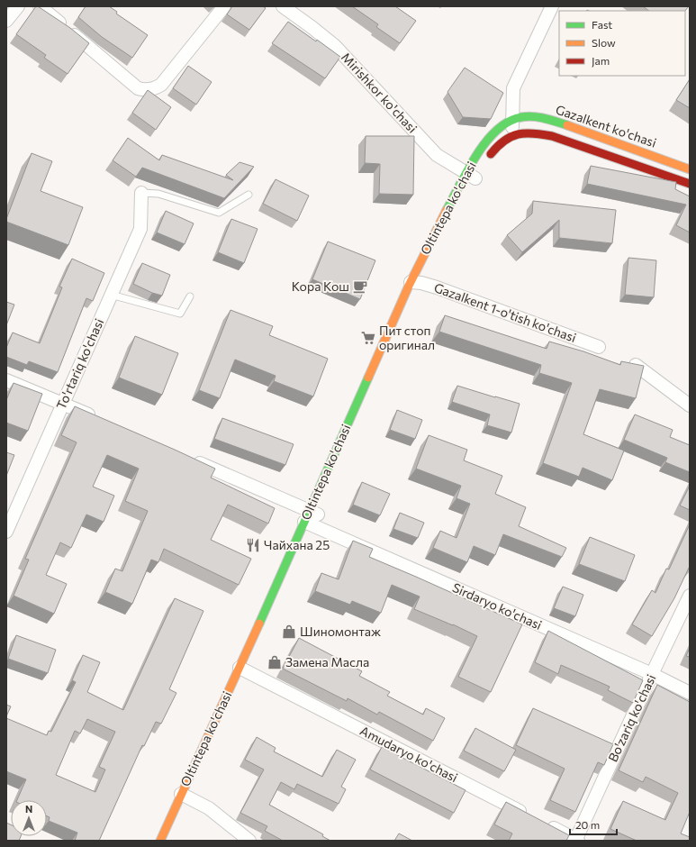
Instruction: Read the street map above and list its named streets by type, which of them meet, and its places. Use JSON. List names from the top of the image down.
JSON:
{
  "streets": {
    "main road": ["Gazalkent ko'chasi", "Oltintepa ko'chasi"],
    "street": [
      "Mirishkor ko'chasi",
      "Gazalkent 1-o'tish ko'chasi",
      "To'rtariq ko'chasi",
      "Sirdaryo ko'chasi",
      "Bo'zariq ko'chasi",
      "Amudaryo ko'chasi"
    ]
  },
  "crossings": [
    ["Mirishkor ko'chasi", "Oltintepa ko'chasi"],
    ["Gazalkent ko'chasi", "Oltintepa ko'chasi"],
    ["Oltintepa ko'chasi", "Gazalkent 1-o'tish ko'chasi"],
    ["Oltintepa ko'chasi", "Sirdaryo ko'chasi"],
    ["Oltintepa ko'chasi", "Amudaryo ko'chasi"],
    ["Sirdaryo ko'chasi", "Bo'zariq ko'chasi"]
  ],
  "places": {
    "cafe": ["Кора Кош"],
    "supermarket": ["Пит стоп оригинал"],
    "restaurant": ["Чайхана 25"],
    "shop": ["Шиномонтаж", "Замена Маслa"]
  },
  "legend": ["Fast", "Slow", "Jam"],
  "scale_bar": "20 m",
  "north": "top"
}
